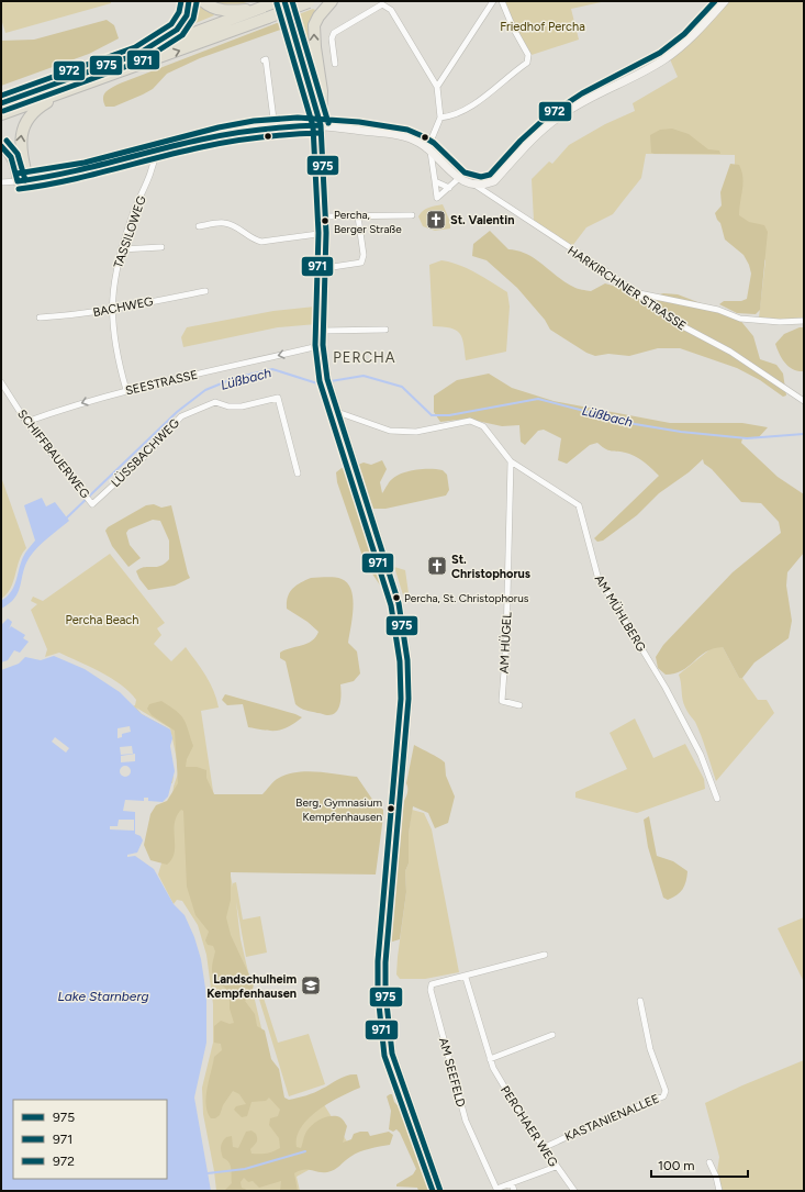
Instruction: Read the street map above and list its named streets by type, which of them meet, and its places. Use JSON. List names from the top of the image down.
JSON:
{
  "streets": {
    "street": [
      "TASSILOWEG",
      "HARKIRCHNER STRASSE",
      "BACHWEG",
      "SEESTRASSE",
      "LÜSSBACHWEG",
      "SCHIFFBAUERWEG",
      "AM MÜHLBERG",
      "AM HÜGEL",
      "AM SEEFELD",
      "KASTANIENALLEE",
      "PERCHAER WEG"
    ]
  },
  "crossings": [
    ["TASSILOWEG", "BACHWEG"],
    ["TASSILOWEG", "SEESTRASSE"],
    ["SEESTRASSE", "SCHIFFBAUERWEG"],
    ["LÜSSBACHWEG", "SCHIFFBAUERWEG"],
    ["AM MÜHLBERG", "AM HÜGEL"],
    ["AM SEEFELD", "PERCHAER WEG"],
    ["KASTANIENALLEE", "PERCHAER WEG"]
  ],
  "one_way": ["SEESTRASSE"],
  "districts": ["PERCHA"],
  "water": ["Lüßbach", "Lake Starnberg"],
  "parks": ["Friedhof Percha", "Percha Beach"],
  "places": {
    "church": ["St. Valentin", "St. Christophorus"],
    "other": ["Percha, Berger Straße", "Percha, St. Christophorus", "Berg, Gymnasium Kempfenhausen"],
    "school or university": ["Landschulheim Kempfenhausen"]
  },
  "lines": ["transit line 975", "transit line 972", "transit line 971"],
  "legend": ["975", "971", "972"],
  "scale_bar": "100 m"
}
